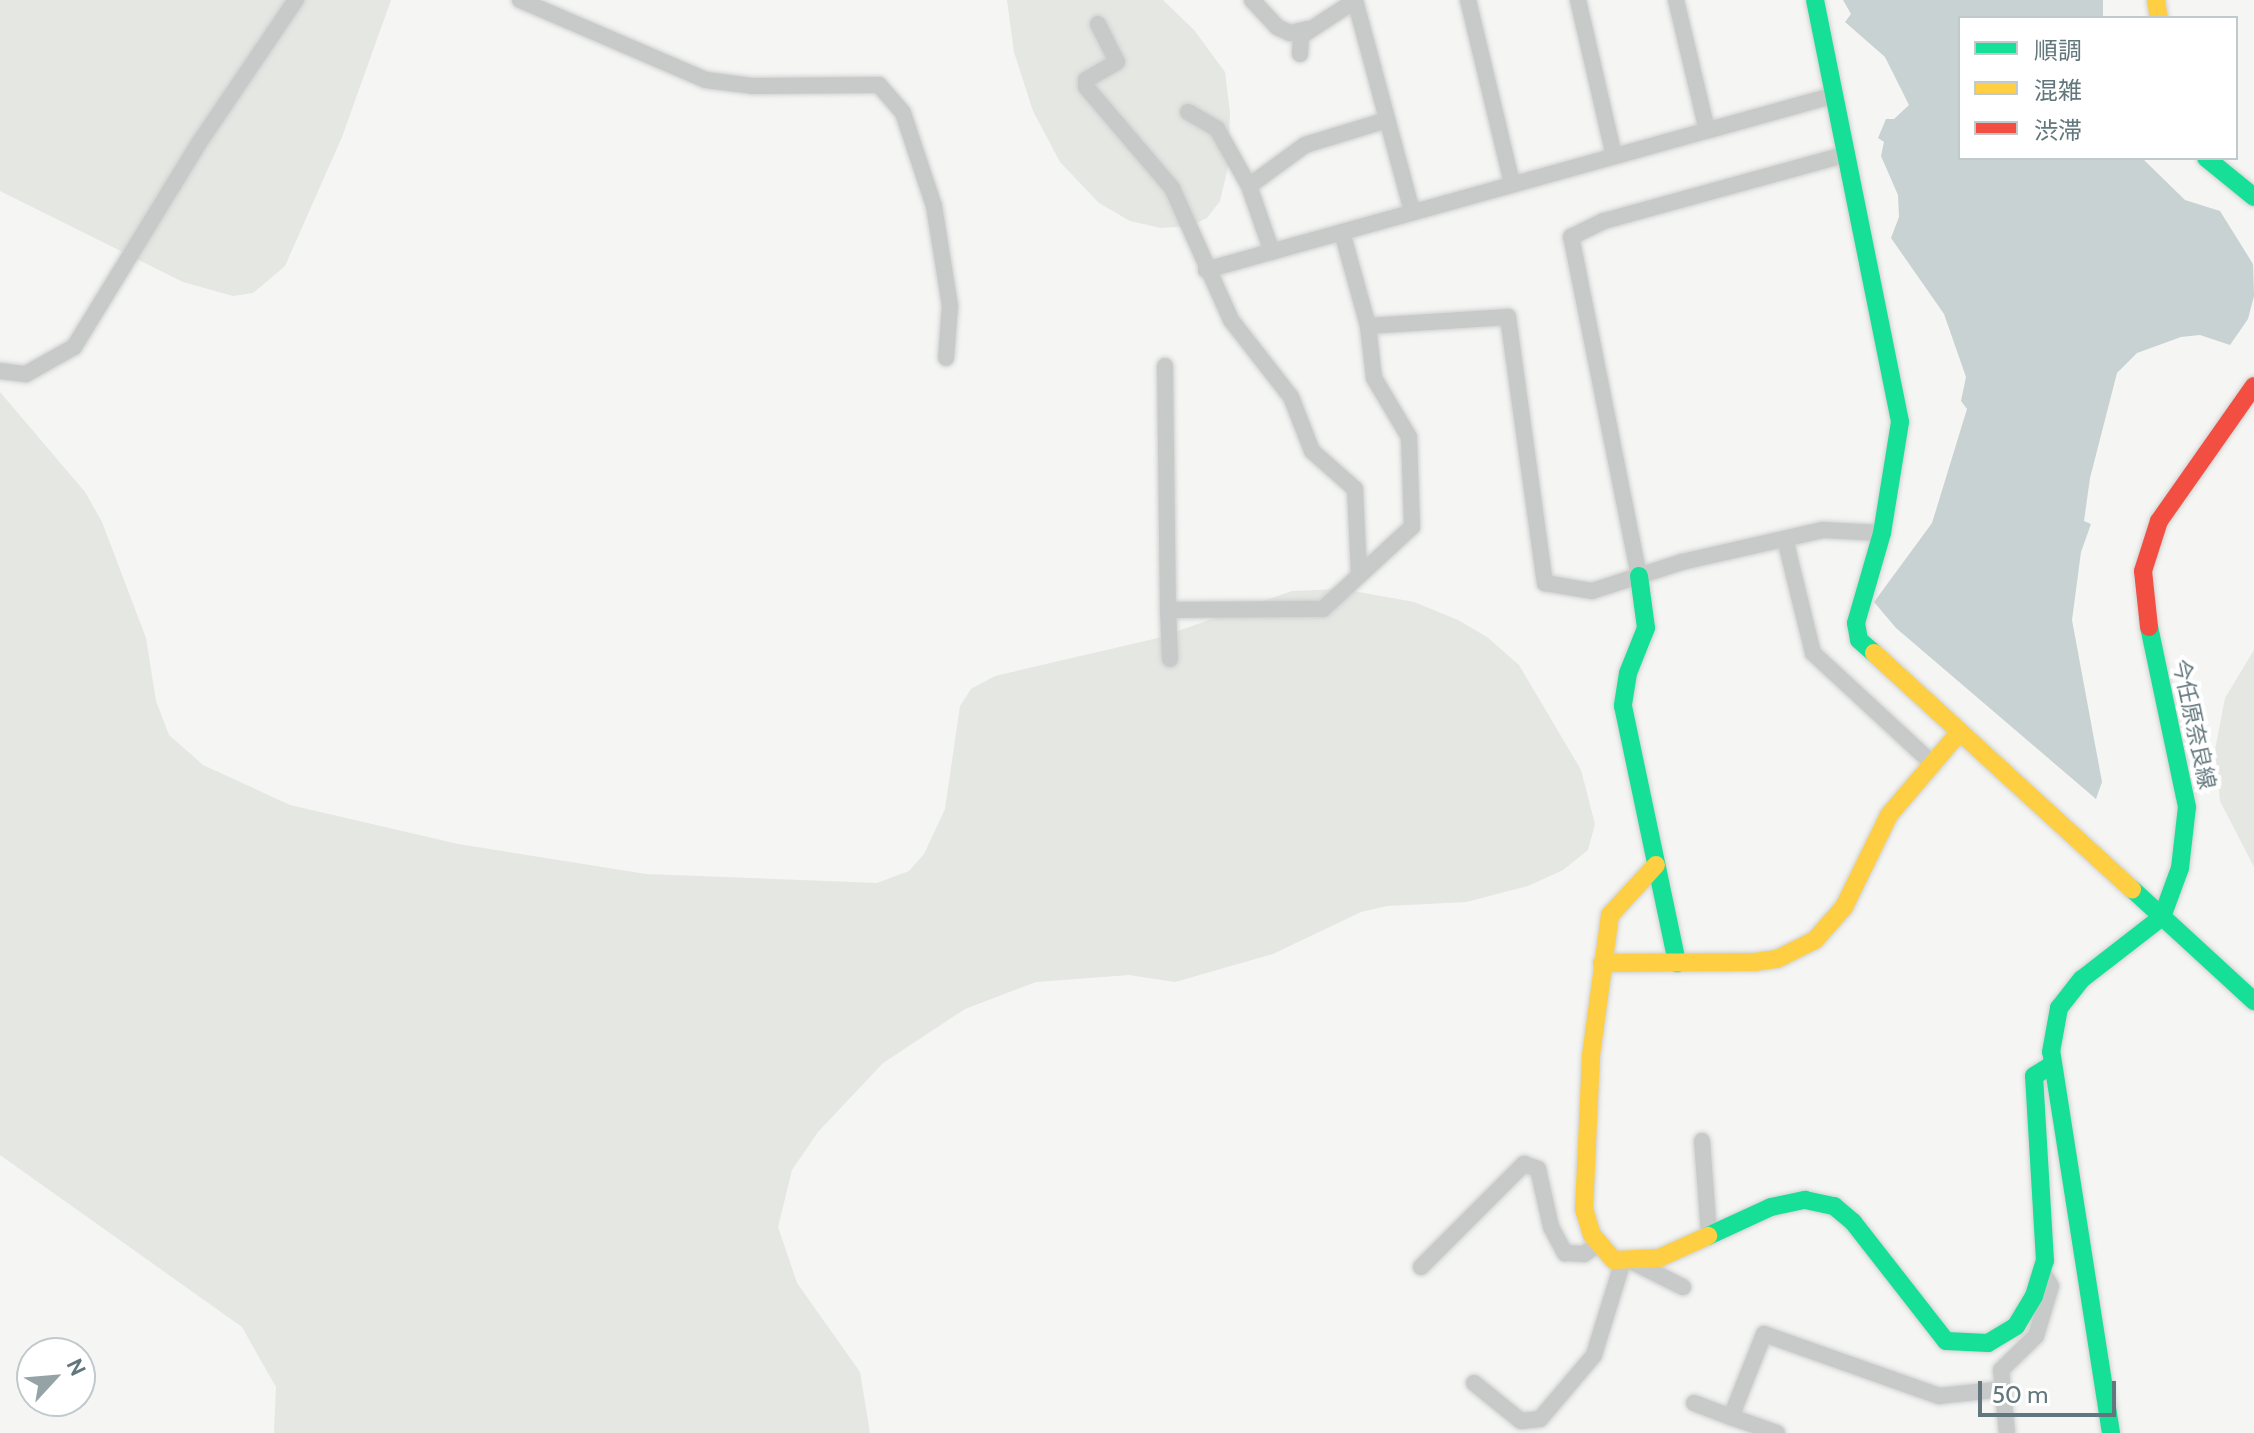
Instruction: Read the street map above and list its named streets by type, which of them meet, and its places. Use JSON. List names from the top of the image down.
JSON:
{
  "streets": {
    "street": ["今任原奈良線"]
  },
  "legend": ["順調", "混雑", "渋滞"],
  "scale_bar": "50 m",
  "north": "top right"
}
